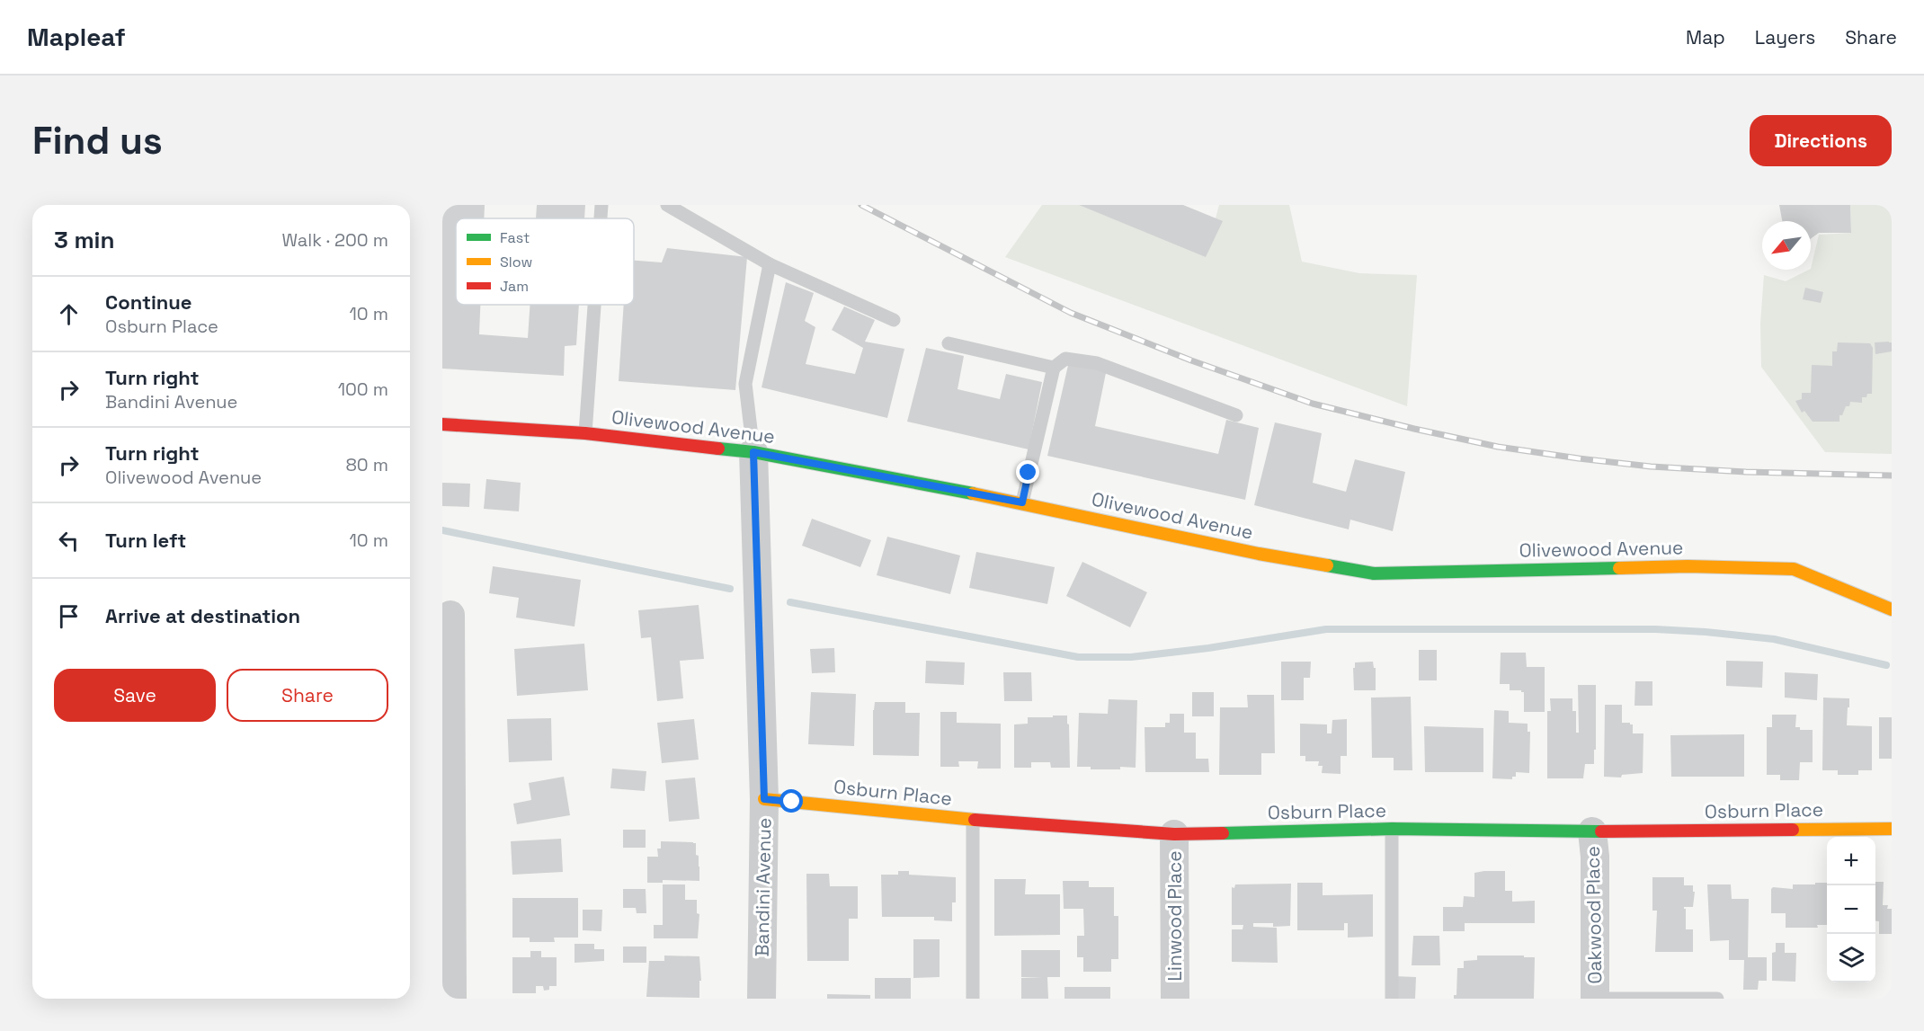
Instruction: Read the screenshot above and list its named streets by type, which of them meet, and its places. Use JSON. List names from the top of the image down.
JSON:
{
  "streets": {
    "main road": ["Olivewood Avenue", "Osburn Place"],
    "street": ["Bandini Avenue", "Oakwood Place", "Linwood Place"]
  },
  "crossings": [
    ["Olivewood Avenue", "Bandini Avenue"],
    ["Osburn Place", "Bandini Avenue"],
    ["Osburn Place", "Oakwood Place"],
    ["Osburn Place", "Linwood Place"]
  ],
  "legend": ["Fast", "Slow", "Jam"],
  "north": "bottom left",
  "page": {
    "header": "Mapleaf",
    "nav": ["Map", "Layers", "Share"],
    "buttons": [
      "Directions",
      ["Save", "Share"]
    ],
    "title": "Find us",
    "heading": ["3 min", "Walk · 200 m"],
    "list": [
      ["Continue", "Osburn Place", "10 m"],
      ["Turn right", "Bandini Avenue", "100 m"],
      ["Turn right", "Olivewood Avenue", "80 m"],
      ["Turn left", "10 m"],
      "Arrive at destination"
    ],
    "map_buttons": ["+", "−"]
  }
}
